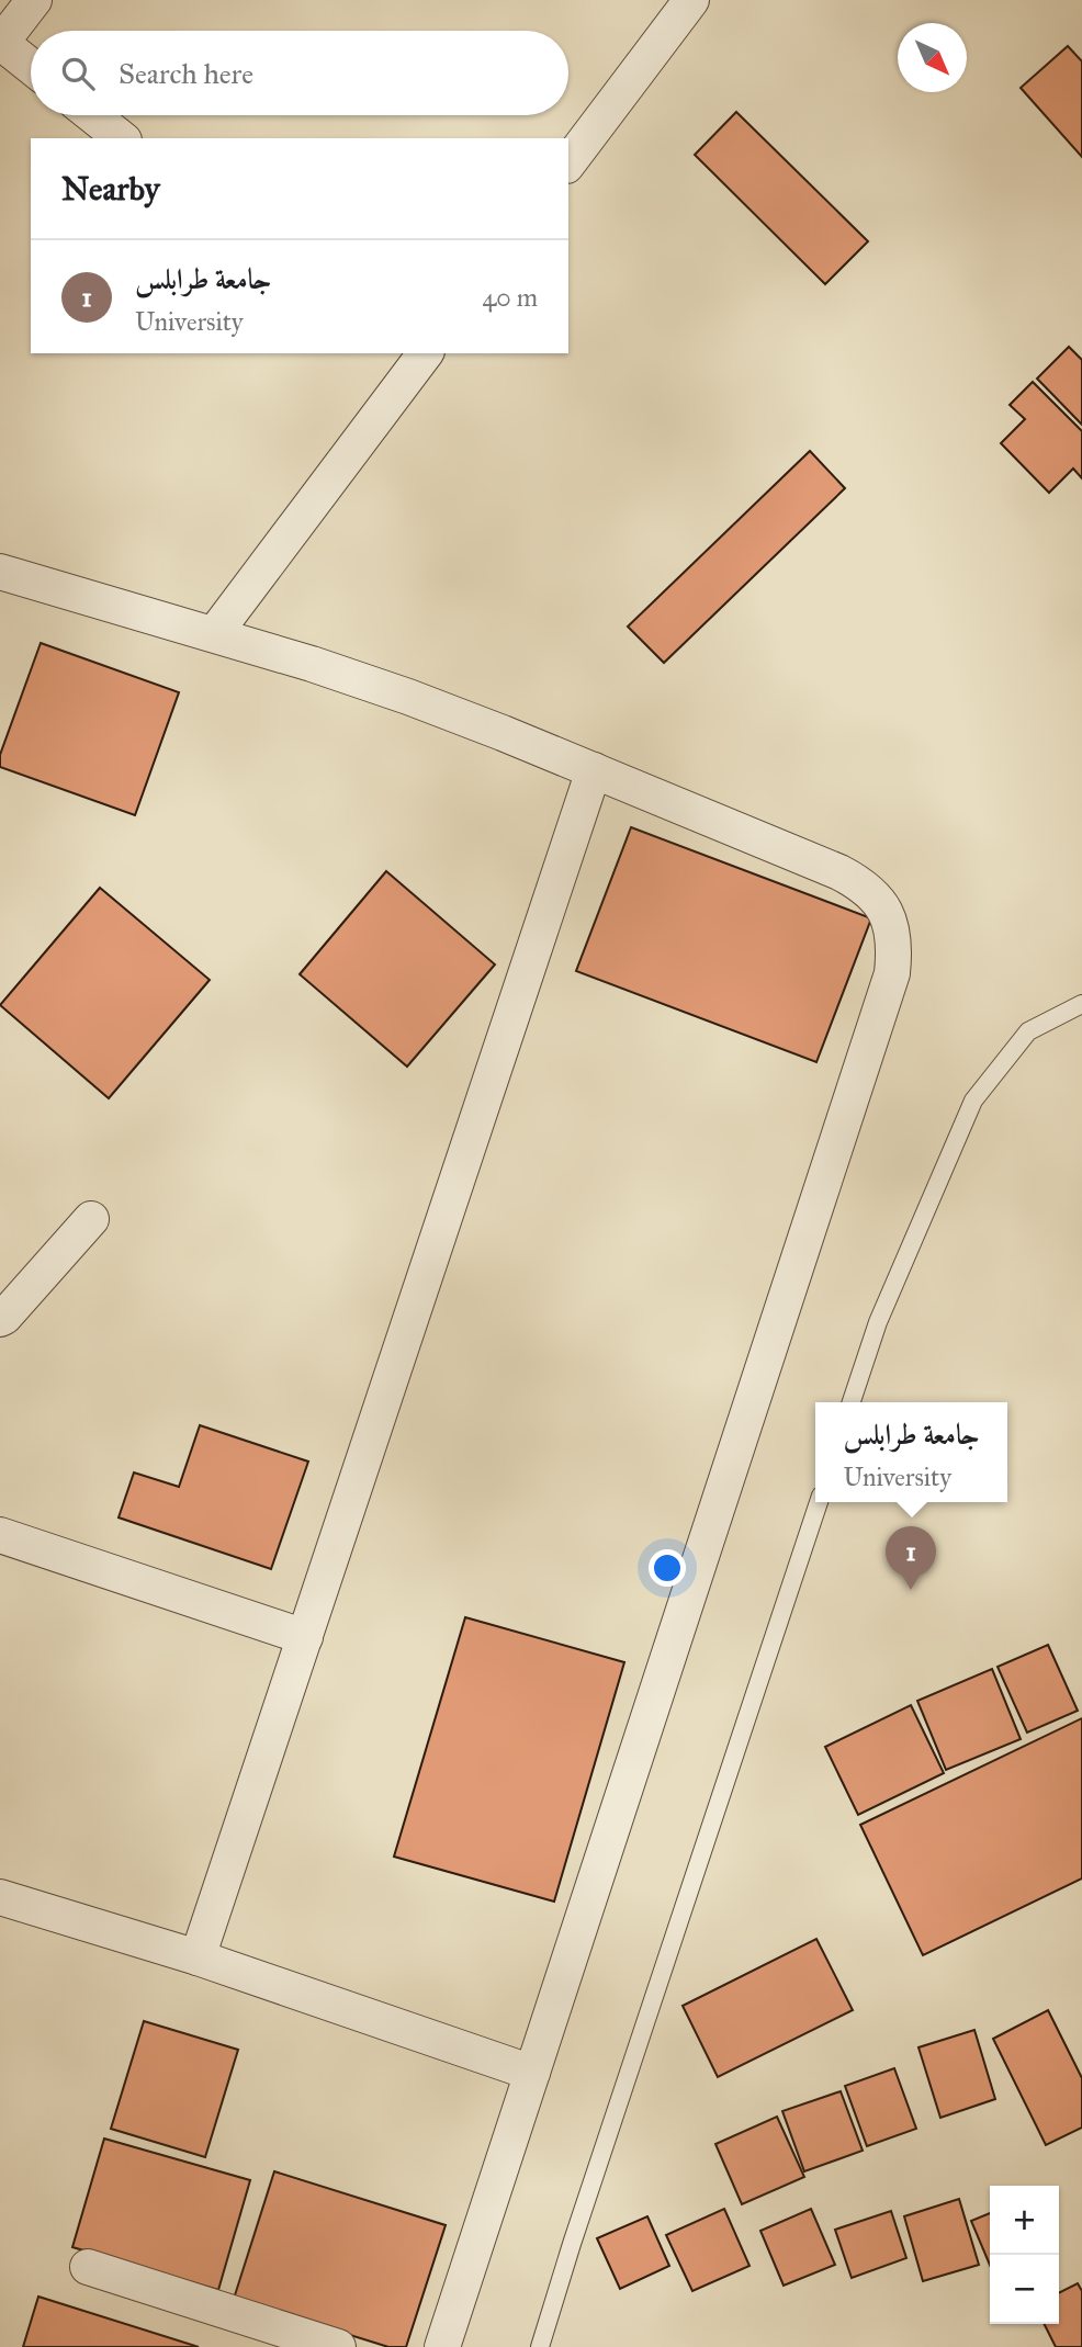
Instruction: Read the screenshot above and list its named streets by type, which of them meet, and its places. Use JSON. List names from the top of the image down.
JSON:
{
  "north": "bottom right",
  "page": {
    "search": "Search here",
    "heading": "Nearby",
    "list": [
      {
        "mark": "1",
        "name": "جامعة طرابلس",
        "note": "University",
        "value": "40 m"
      }
    ],
    "popup": ["جامعة طرابلس", "University"],
    "pins": "1",
    "map_buttons": ["+", "−"]
  }
}
